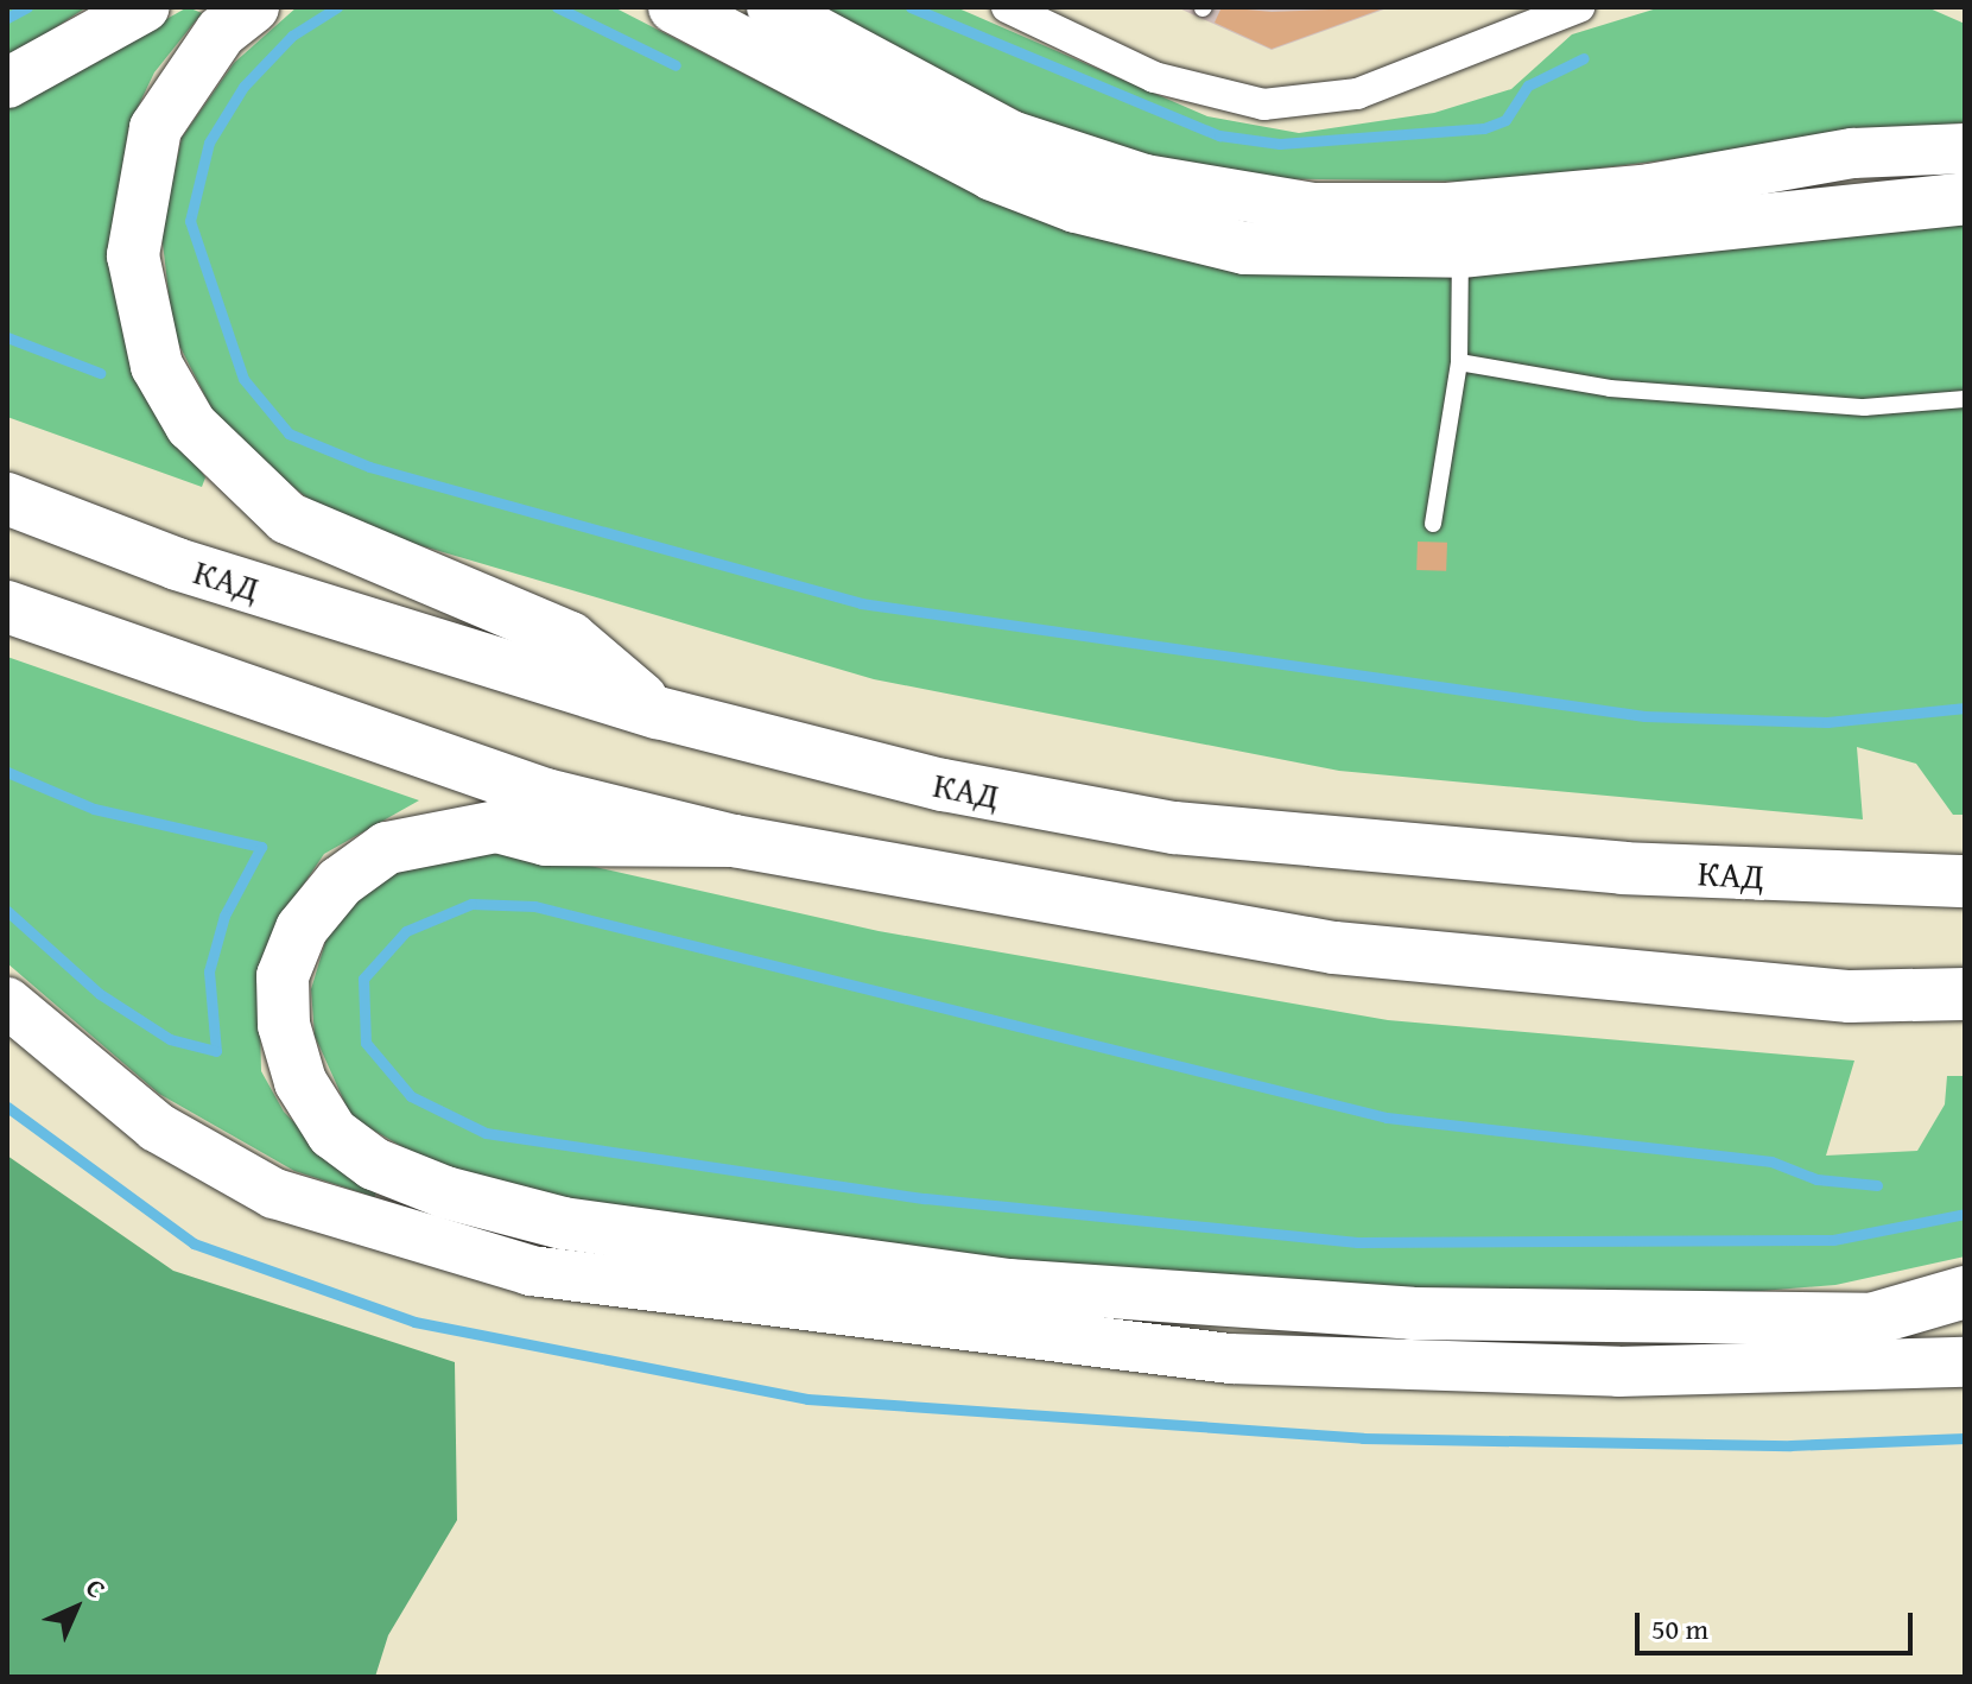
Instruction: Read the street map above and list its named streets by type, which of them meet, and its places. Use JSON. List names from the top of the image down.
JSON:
{
  "streets": {
    "highway": ["КАД"]
  },
  "scale_bar": "50 m",
  "north": "top right"
}
